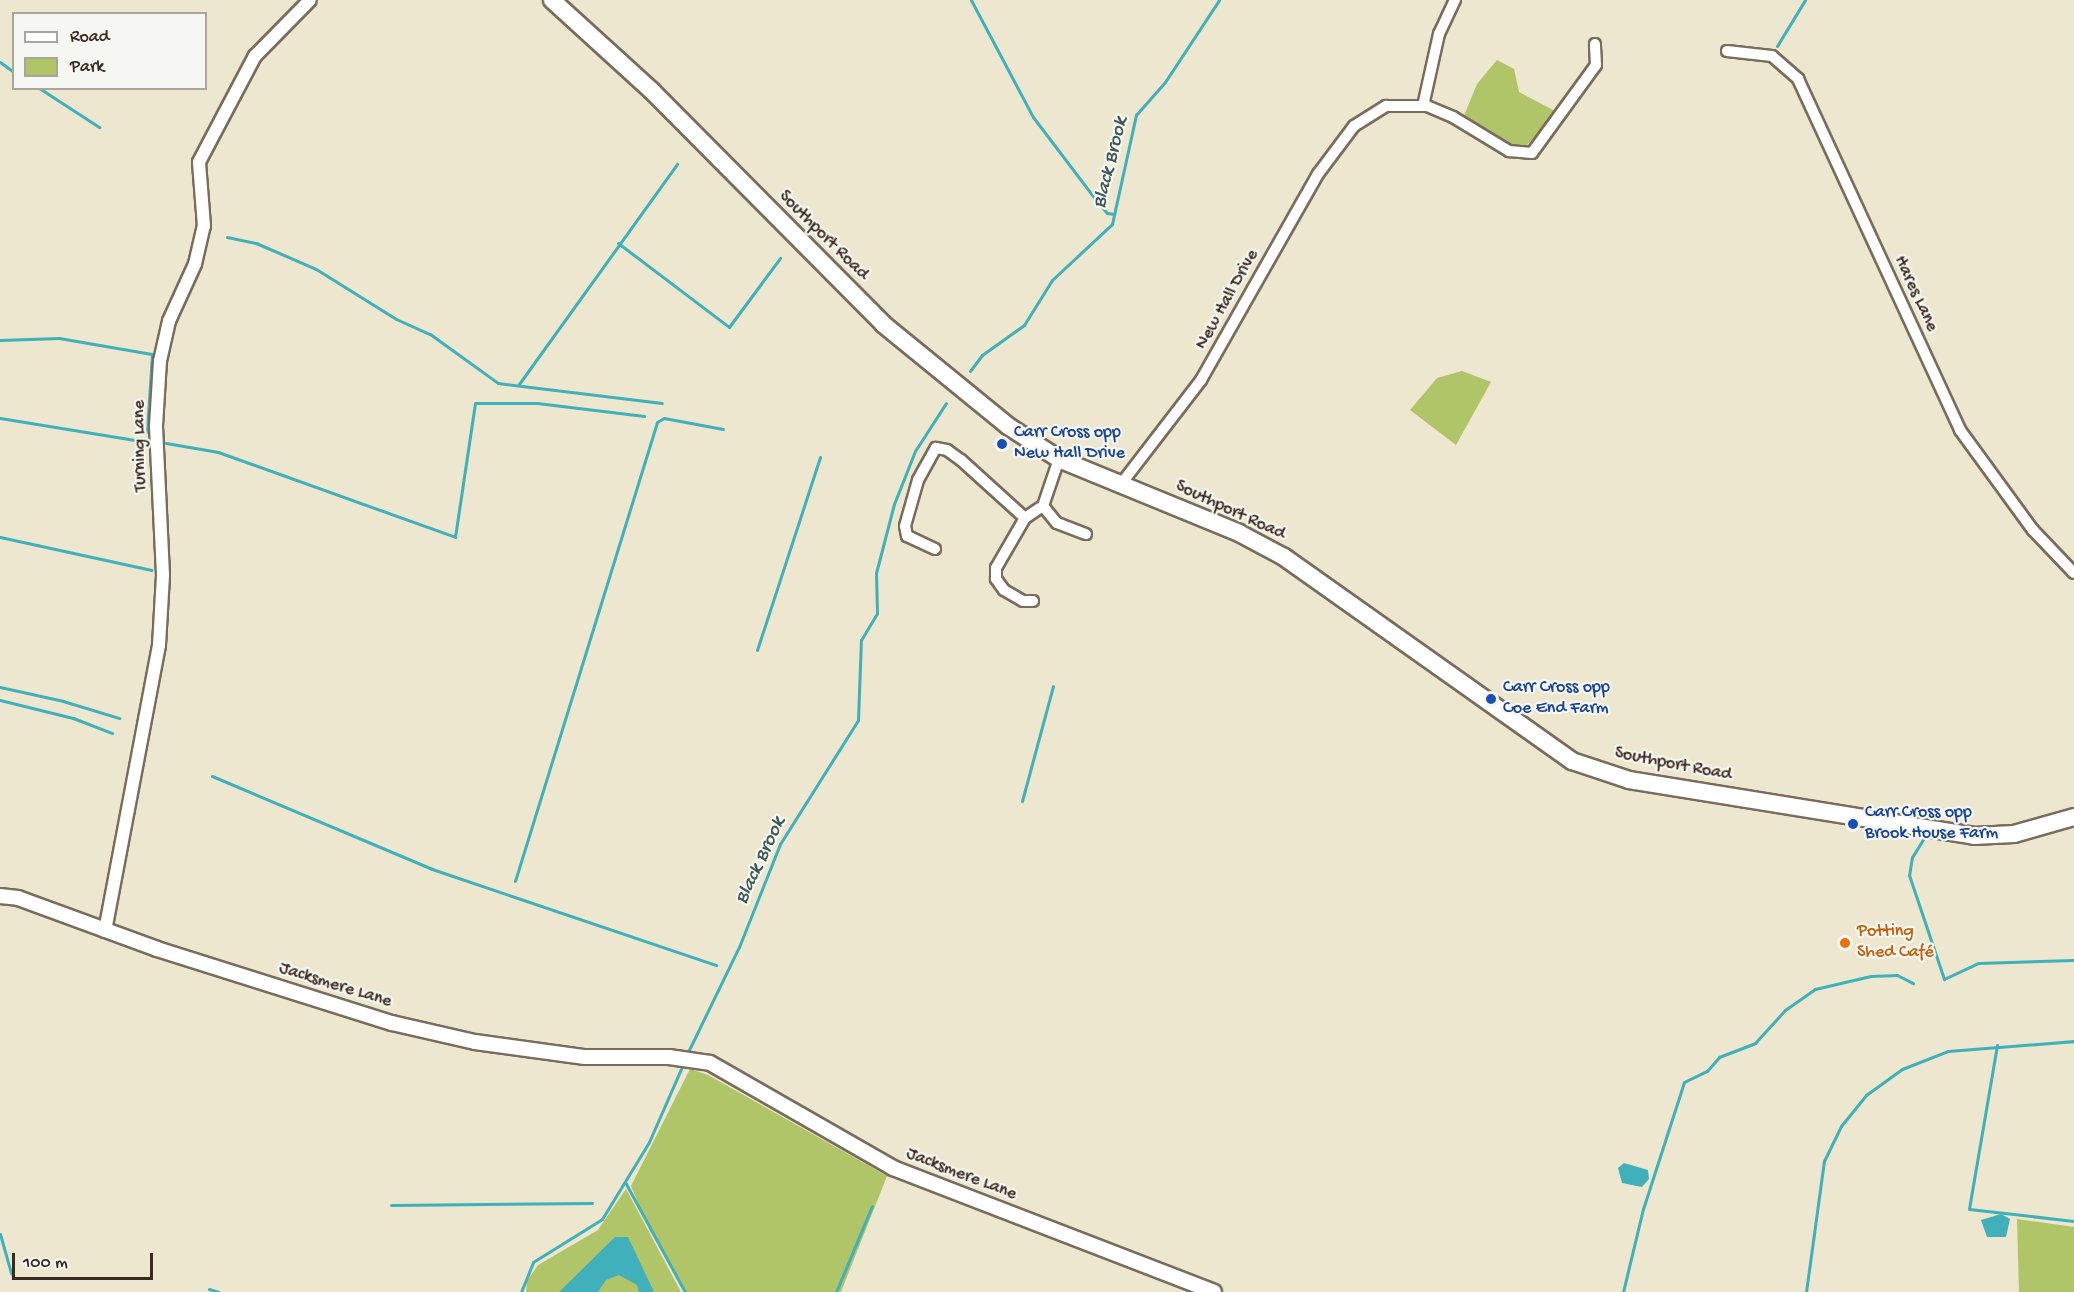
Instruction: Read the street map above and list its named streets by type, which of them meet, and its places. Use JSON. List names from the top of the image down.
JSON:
{
  "streets": {
    "highway": ["Southport Road"],
    "main road": ["Jacksmere Lane"],
    "street": ["Hares Lane", "New Hall Drive", "Turning Lane"]
  },
  "crossings": [
    ["Southport Road", "New Hall Drive"],
    ["Turning Lane", "Jacksmere Lane"]
  ],
  "water": ["Black Brook"],
  "places": [
    "Carr Cross opp New Hall Drive",
    "Carr Cross opp Coe End Farm",
    "Carr Cross opp Brook House Farm",
    "Potting Shed Café"
  ],
  "legend": ["Road", "Park"],
  "scale_bar": "100 m"
}
